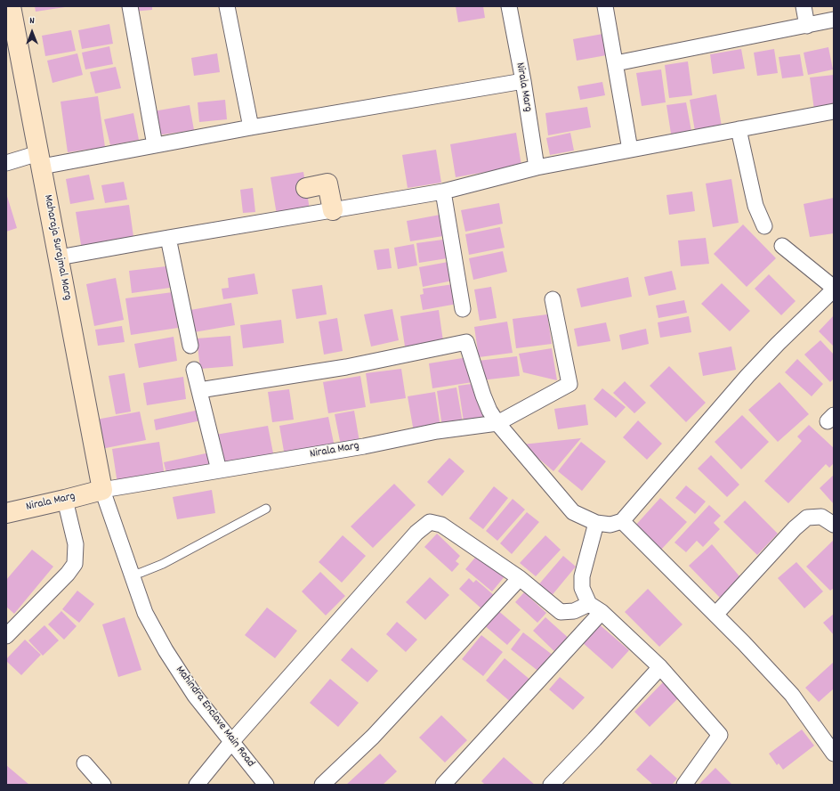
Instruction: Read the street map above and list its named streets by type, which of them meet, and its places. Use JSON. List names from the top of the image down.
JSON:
{
  "streets": {
    "street": ["Nirala Marg", "Maharaja Surajmal Marg", "Mahindra Enclave Main Road"]
  },
  "crossings": [
    ["Nirala Marg", "Maharaja Surajmal Marg"],
    ["Nirala Marg", "Mahindra Enclave Main Road"],
    ["Maharaja Surajmal Marg", "Mahindra Enclave Main Road"]
  ],
  "north": "top"
}
